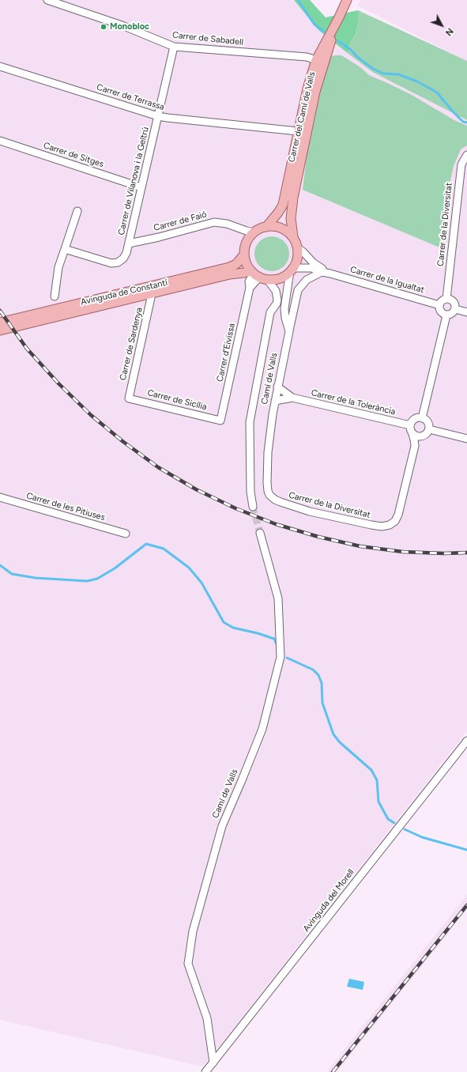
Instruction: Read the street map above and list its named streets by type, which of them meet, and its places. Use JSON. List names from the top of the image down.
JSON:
{
  "streets": {
    "main road": ["Carrer del Camí de Valls", "Avinguda de Constantí"],
    "street": [
      "Carrer de Sabadell",
      "Carrer de Terrassa",
      "Carrer de Sitges",
      "Carrer de Vilanova i la Geltrú",
      "Carrer de Faió",
      "Carrer de la Diversitat",
      "Carrer de la Igualtat",
      "Carrer de Sardenya",
      "Carrer d'Eivissa",
      "Camí de Valls",
      "Carrer de Sicília",
      "Carrer de la Tolerància",
      "Carrer de les Pitiuses",
      "Avinguda del Morell"
    ]
  },
  "crossings": [
    ["Carrer de Sabadell", "Carrer del Camí de Valls"],
    ["Carrer de Sabadell", "Carrer de Vilanova i la Geltrú"],
    ["Carrer de Terrassa", "Carrer del Camí de Valls"],
    ["Carrer de Terrassa", "Carrer de Vilanova i la Geltrú"],
    ["Carrer del Camí de Valls", "Carrer de Faió"],
    ["Carrer del Camí de Valls", "Avinguda de Constantí"],
    ["Carrer del Camí de Valls", "Carrer d'Eivissa"],
    ["Carrer del Camí de Valls", "Camí de Valls"],
    ["Carrer de Sitges", "Carrer de Vilanova i la Geltrú"],
    ["Carrer de Vilanova i la Geltrú", "Carrer de Faió"],
    ["Carrer de Faió", "Avinguda de Constantí"],
    ["Carrer de Faió", "Carrer d'Eivissa"],
    ["Carrer de Faió", "Camí de Valls"],
    ["Carrer de la Diversitat", "Carrer de la Igualtat"],
    ["Carrer de la Diversitat", "Camí de Valls"],
    ["Carrer de la Diversitat", "Carrer de la Tolerància"],
    ["Avinguda de Constantí", "Carrer d'Eivissa"],
    ["Avinguda de Constantí", "Camí de Valls"],
    ["Carrer de Sardenya", "Carrer de Sicília"],
    ["Carrer d'Eivissa", "Camí de Valls"],
    ["Carrer d'Eivissa", "Carrer de Sicília"],
    ["Camí de Valls", "Carrer de la Tolerància"],
    ["Camí de Valls", "Avinguda del Morell"]
  ],
  "places": ["Monobloc"],
  "north": "bottom right"
}
